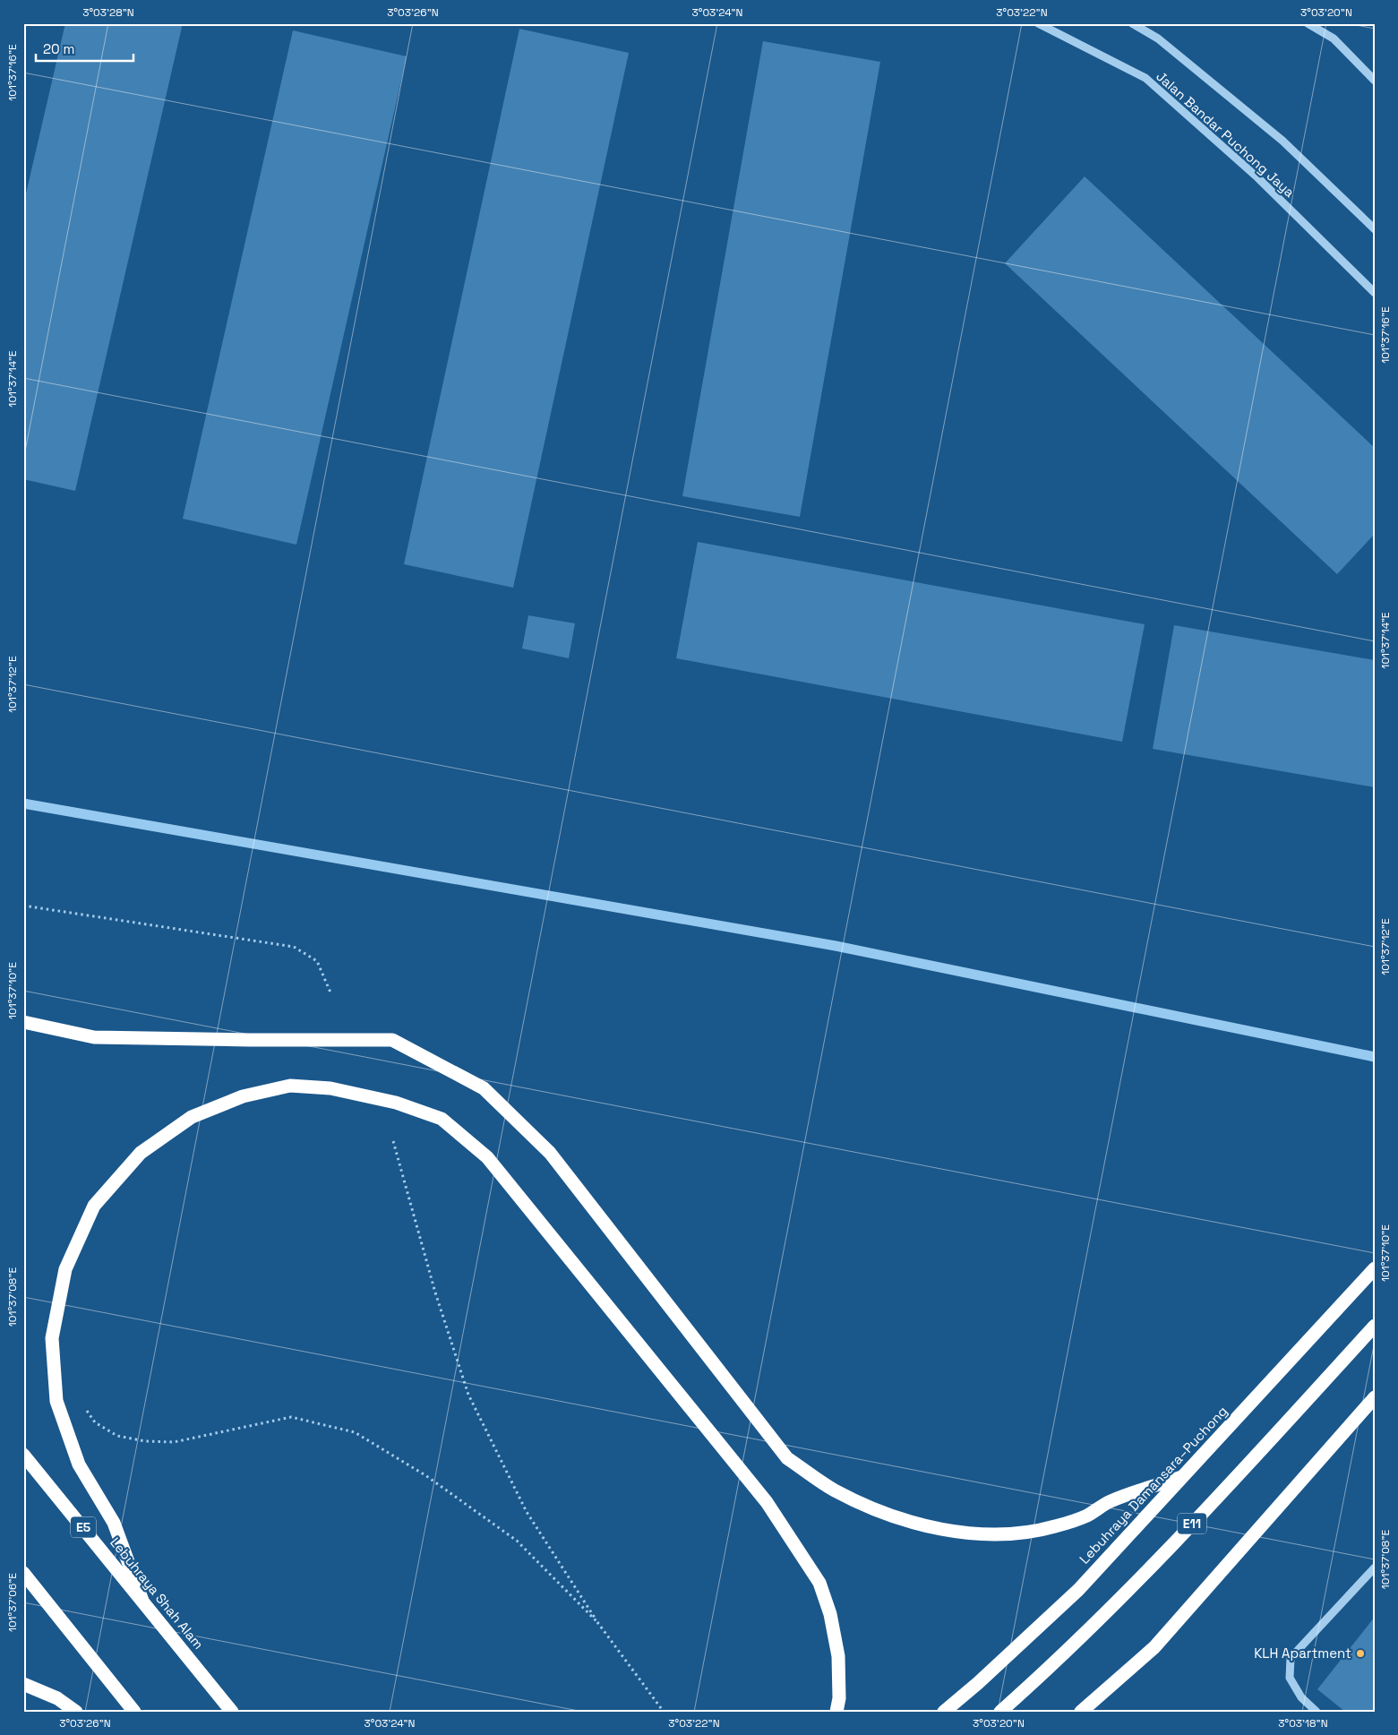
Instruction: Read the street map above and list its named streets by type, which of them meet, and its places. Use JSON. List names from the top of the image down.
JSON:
{
  "streets": {
    "highway": [
      "Lebuhraya Damansara–Puchong",
      "E11",
      "E5",
      "Lebuhraya Shah Alam"
    ],
    "street": ["Jalan Bandar Puchong Jaya"]
  },
  "places": ["KLH Apartment"],
  "scale_bar": "20 m",
  "coordinates": [
    "3°03'28\"N",
    "3°03'26\"N",
    "3°03'24\"N",
    "3°03'22\"N",
    "3°03'20\"N",
    "101°37'16\"E",
    "101°37'14\"E",
    "101°37'12\"E",
    "101°37'10\"E",
    "101°37'08\"E",
    "101°37'06\"E",
    "3°03'18\"N"
  ]
}
